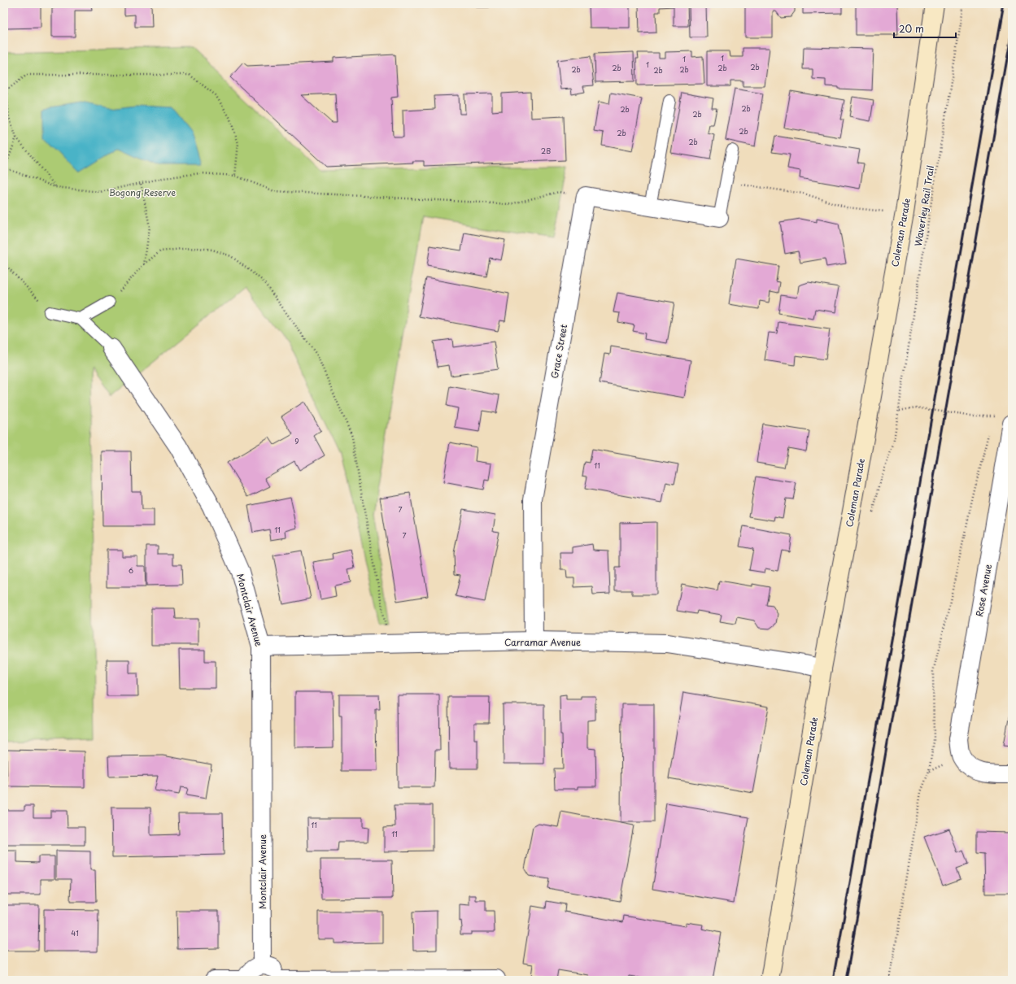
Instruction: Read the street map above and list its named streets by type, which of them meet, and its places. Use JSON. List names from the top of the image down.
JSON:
{
  "streets": {
    "street": [
      "Coleman Parade",
      "Grace Street",
      "Rose Avenue",
      "Montclair Avenue",
      "Carramar Avenue"
    ],
    "path": ["Waverley Rail Trail"]
  },
  "crossings": [
    ["Coleman Parade", "Carramar Avenue"],
    ["Grace Street", "Carramar Avenue"],
    ["Montclair Avenue", "Carramar Avenue"]
  ],
  "parks": ["Bogong Reserve"],
  "house_numbers": [
    "1",
    "1",
    "1",
    "2b",
    "2b",
    "2b",
    "2b",
    "2b",
    "2b",
    "2b",
    "2b",
    "2b",
    "2b",
    "2b",
    "2b",
    "2B",
    "9",
    "11",
    "7",
    "11",
    "7",
    "6",
    "11",
    "11",
    "41"
  ],
  "scale_bar": "20 m"
}
